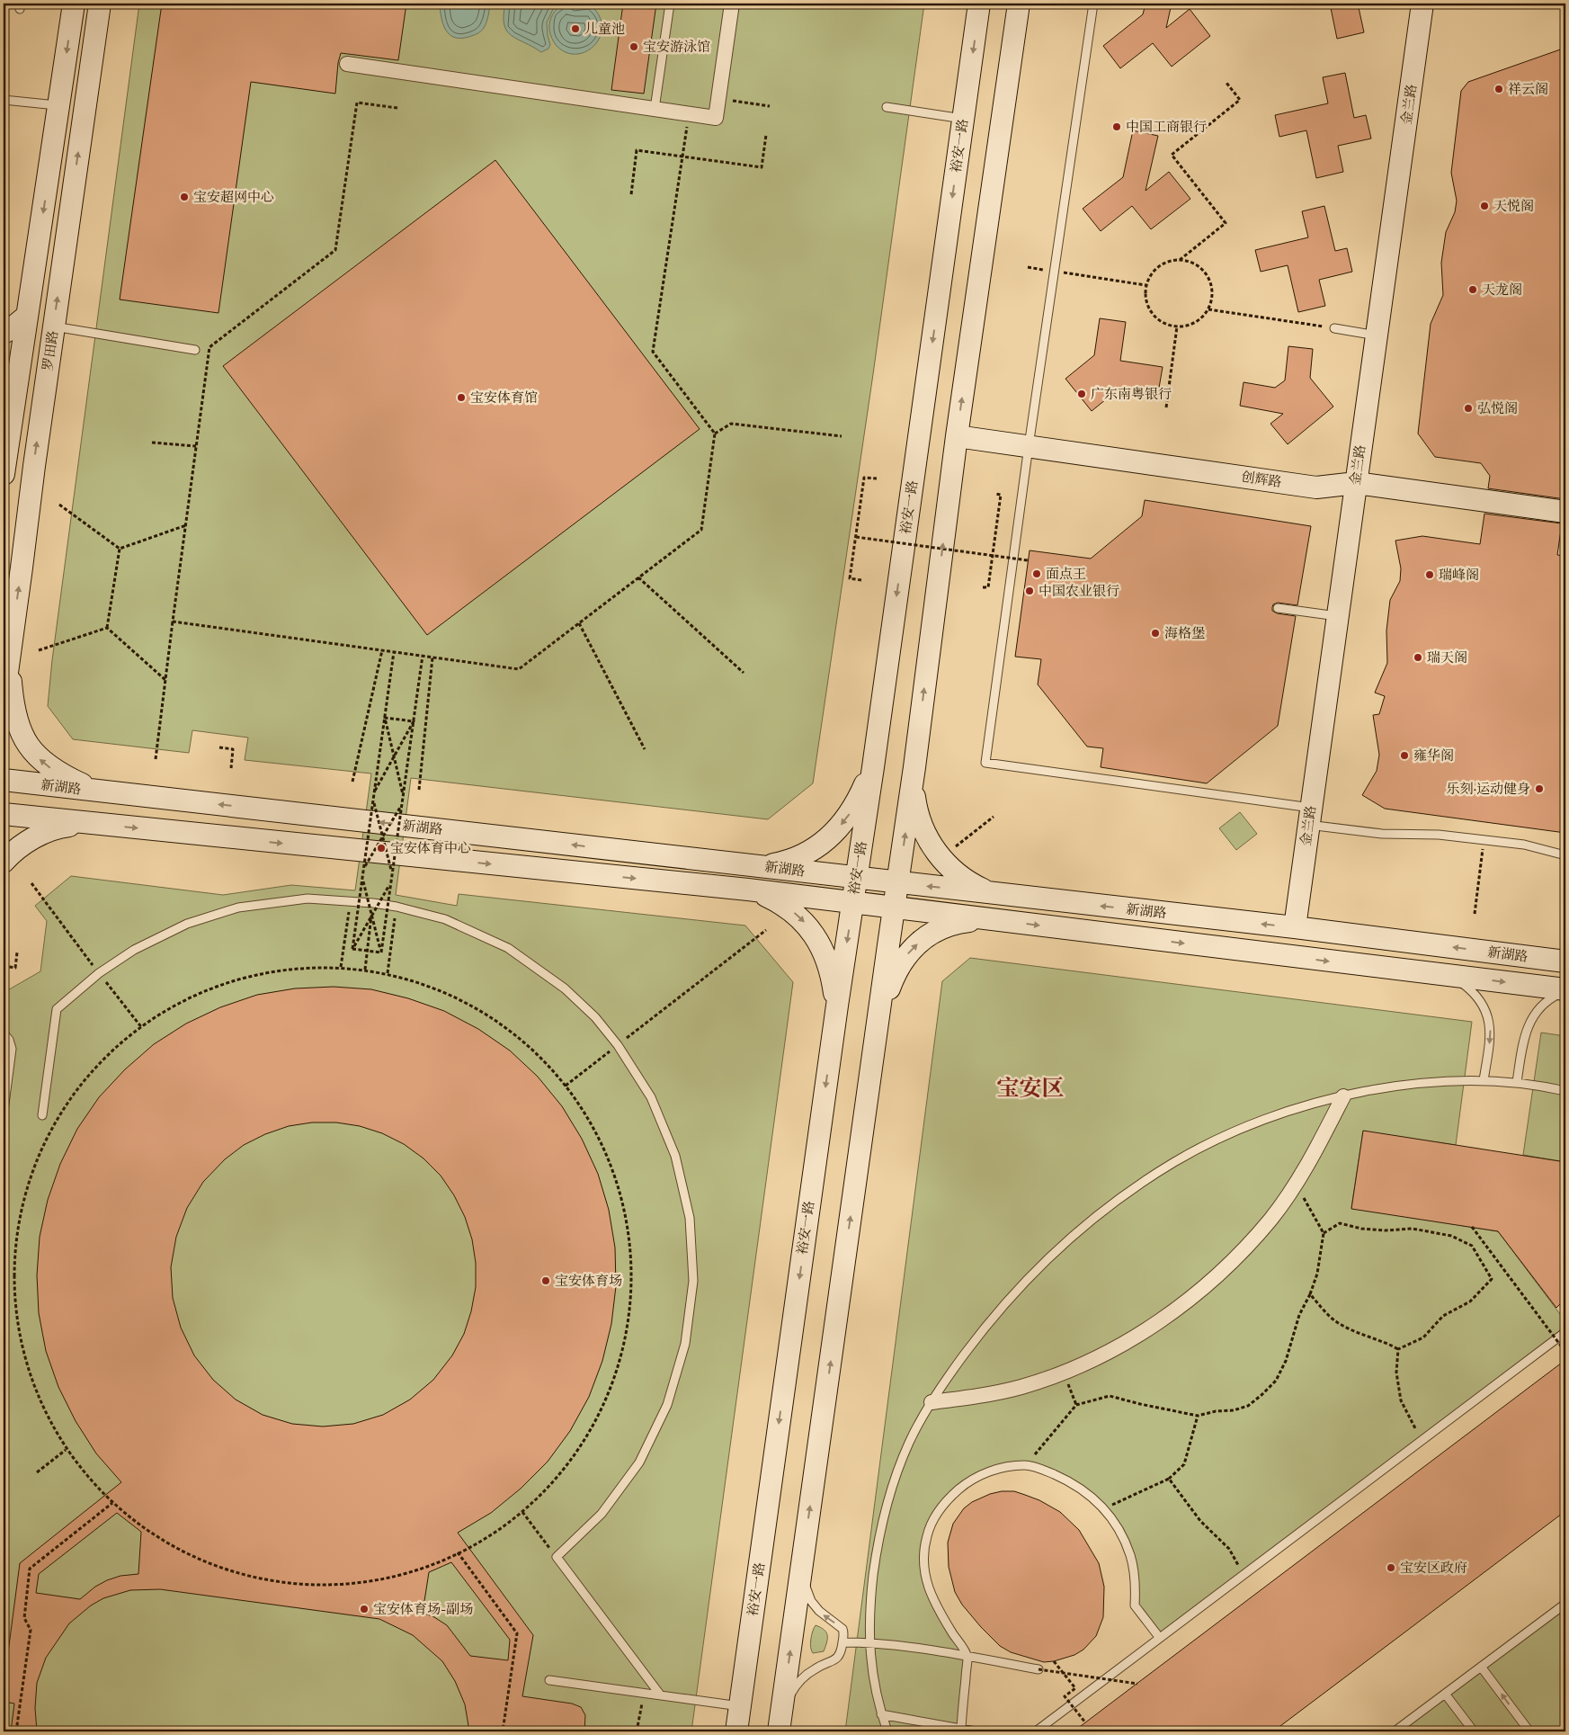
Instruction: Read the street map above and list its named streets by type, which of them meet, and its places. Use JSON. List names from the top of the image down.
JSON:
{
  "streets": {
    "main road": [
      "金兰路",
      "裕安一路",
      "罗田路",
      "创辉路",
      "新湖路"
    ]
  },
  "crossings": [
    ["金兰路", "创辉路"],
    ["金兰路", "新湖路"],
    ["裕安一路", "新湖路"]
  ],
  "districts": ["宝安区"],
  "places": [
    "儿童池",
    "宝安游泳馆",
    "祥云阁",
    "中国工商银行",
    "宝安超网中心",
    "天悦阁",
    "天龙阁",
    "广东南粤银行",
    "宝安体育馆",
    "弘悦阁",
    "面点王",
    "瑞峰阁",
    "中国农业银行",
    "海格堡",
    "瑞天阁",
    "雍华阁",
    "乐刻·运动健身",
    "宝安体育中心",
    "宝安体育场",
    "宝安区政府",
    "宝安体育场-副场"
  ]
}
